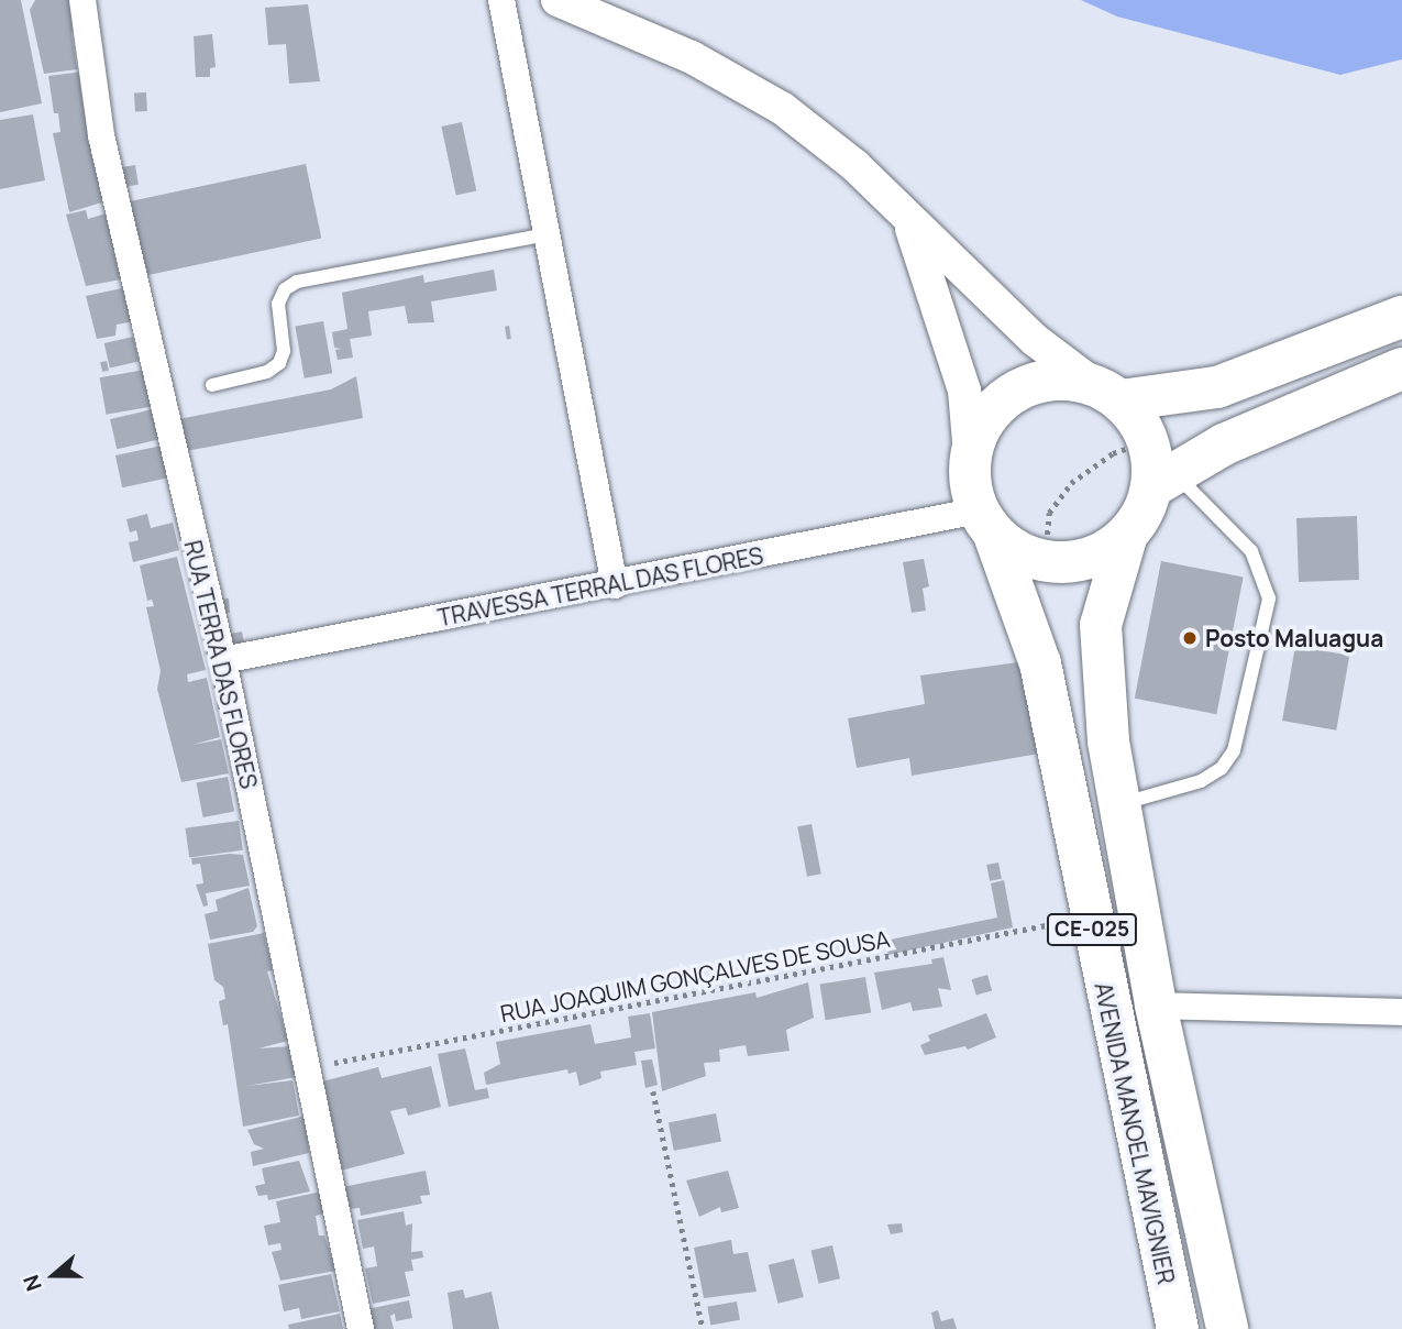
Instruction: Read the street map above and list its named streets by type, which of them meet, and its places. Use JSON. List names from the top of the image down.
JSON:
{
  "streets": {
    "highway": ["CE-025", "AVENIDA MANOEL MAVIGNIER"],
    "street": ["TRAVESSA TERRAL DAS FLORES", "RUA TERRA DAS FLORES"],
    "path": ["RUA JOAQUIM GONÇALVES DE SOUSA"]
  },
  "crossings": [
    ["TRAVESSA TERRAL DAS FLORES", "RUA TERRA DAS FLORES"],
    ["TRAVESSA TERRAL DAS FLORES", "AVENIDA MANOEL MAVIGNIER"],
    ["RUA TERRA DAS FLORES", "RUA JOAQUIM GONÇALVES DE SOUSA"],
    ["RUA JOAQUIM GONÇALVES DE SOUSA", "AVENIDA MANOEL MAVIGNIER"]
  ],
  "places": ["Posto Maluagua"],
  "north": "left"
}
